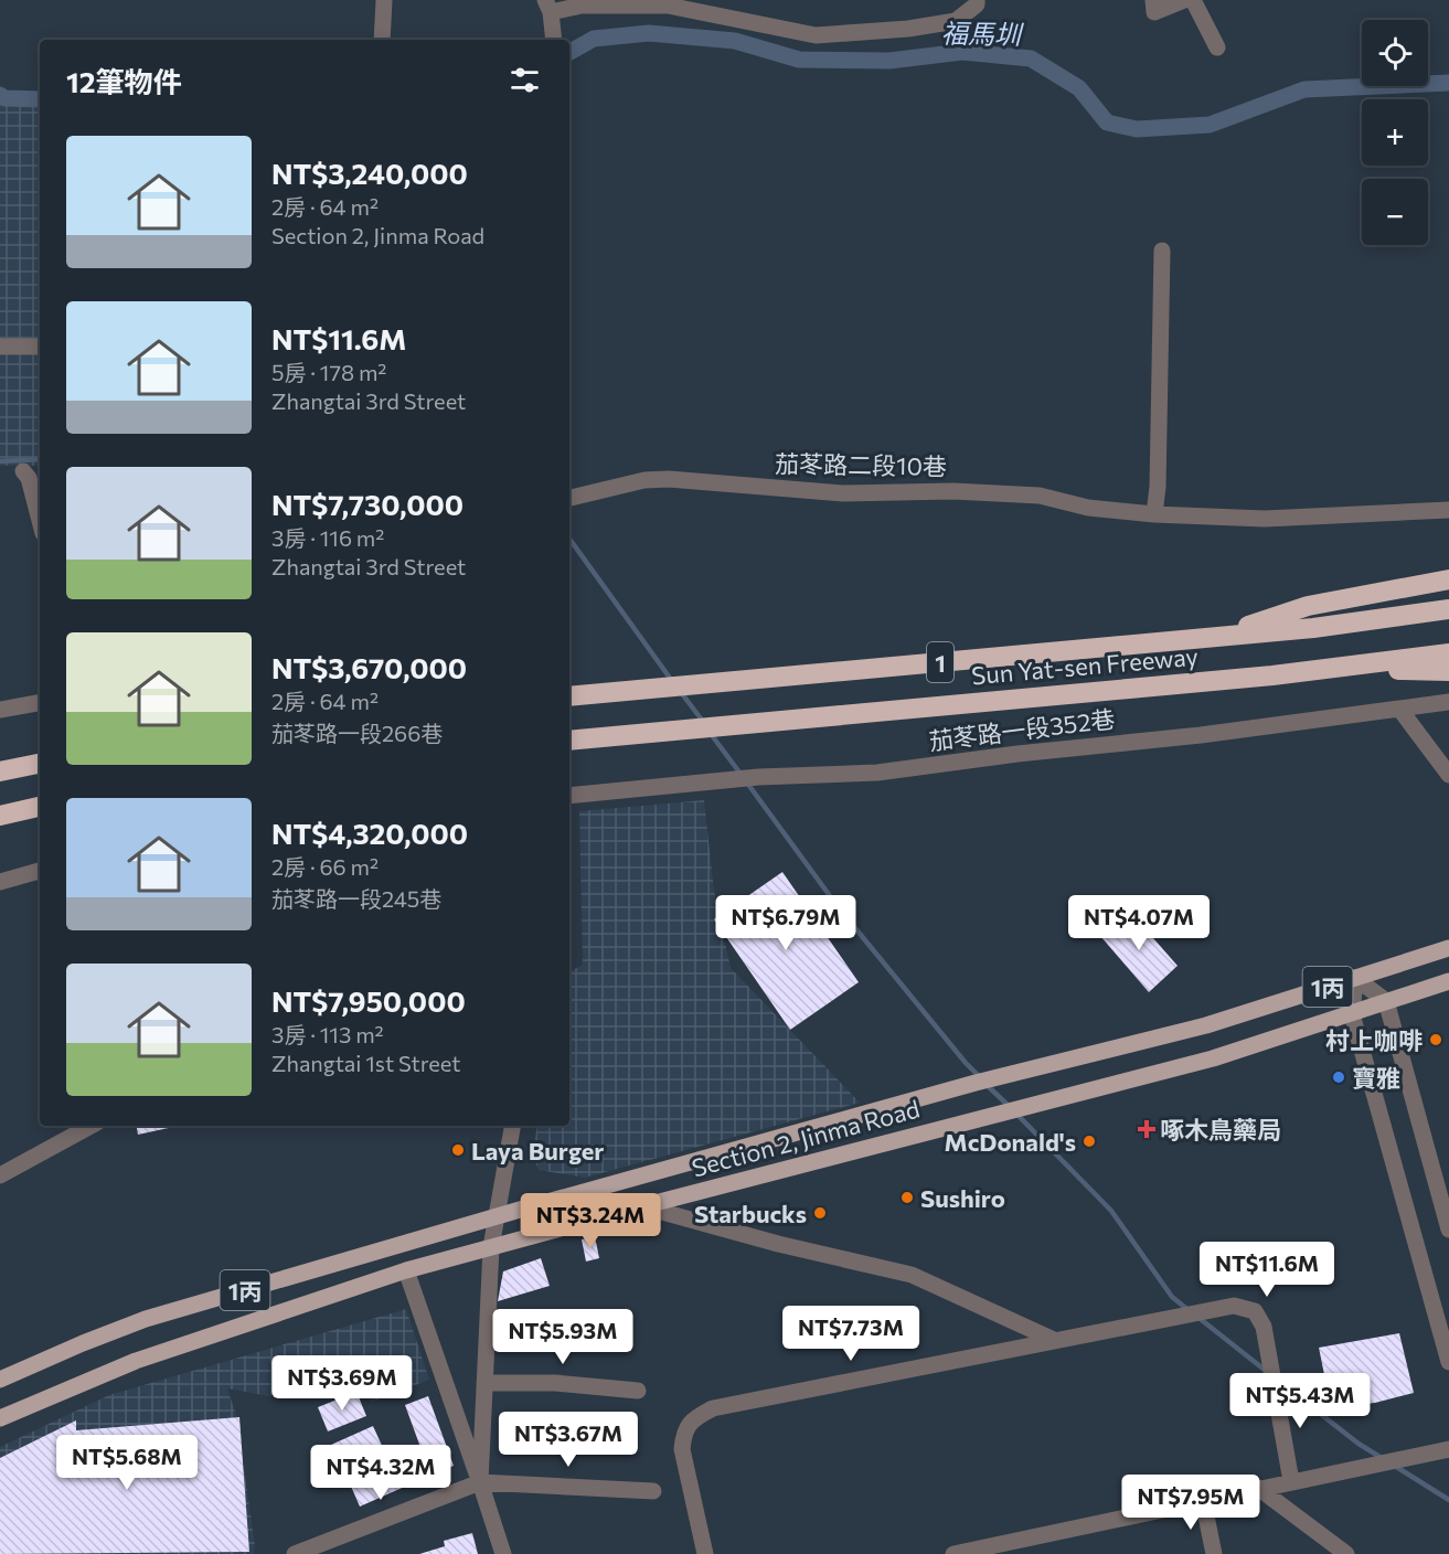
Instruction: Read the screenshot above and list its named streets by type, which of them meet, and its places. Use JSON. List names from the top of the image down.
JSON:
{
  "streets": {
    "highway": ["1", "Sun Yat-sen Freeway"],
    "main road": ["1丙", "Section 2, Jinma Road"],
    "street": ["茄苳路二段10巷", "茄苳路一段352巷"]
  },
  "crossings": [
    ["1丙", "Section 2, Jinma Road"]
  ],
  "water": ["福馬圳"],
  "places": {
    "other": [
      "村上咖啡",
      "寶雅",
      "McDonald's",
      "Laya Burger",
      "Sushiro",
      "Starbucks"
    ],
    "health": ["啄木鳥藥局"]
  },
  "page": {
    "map_buttons": ["+", "−"],
    "heading": "12筆物件",
    "list": [
      {
        "name": "NT$3,240,000",
        "note": "2房 · 64 m² · Section 2, Jinma Road"
      },
      {
        "name": "NT$11.6M",
        "note": "5房 · 178 m² · Zhangtai 3rd Street"
      },
      {
        "name": "NT$7,730,000",
        "note": "3房 · 116 m² · Zhangtai 3rd Street"
      },
      {
        "name": "NT$3,670,000",
        "note": "2房 · 64 m² · 茄苳路一段266巷"
      },
      {
        "name": "NT$4,320,000",
        "note": "2房 · 66 m² · 茄苳路一段245巷"
      },
      {
        "name": "NT$7,950,000",
        "note": "3房 · 113 m² · Zhangtai 1st Street"
      }
    ],
    "price": [
      "NT$6.79M",
      "NT$4.07M",
      "NT$3.24M",
      "NT$11.6M",
      "NT$7.73M",
      "NT$5.93M",
      "NT$3.69M",
      "NT$5.43M",
      "NT$3.67M",
      "NT$5.68M",
      "NT$4.32M",
      "NT$7.95M"
    ]
  }
}
